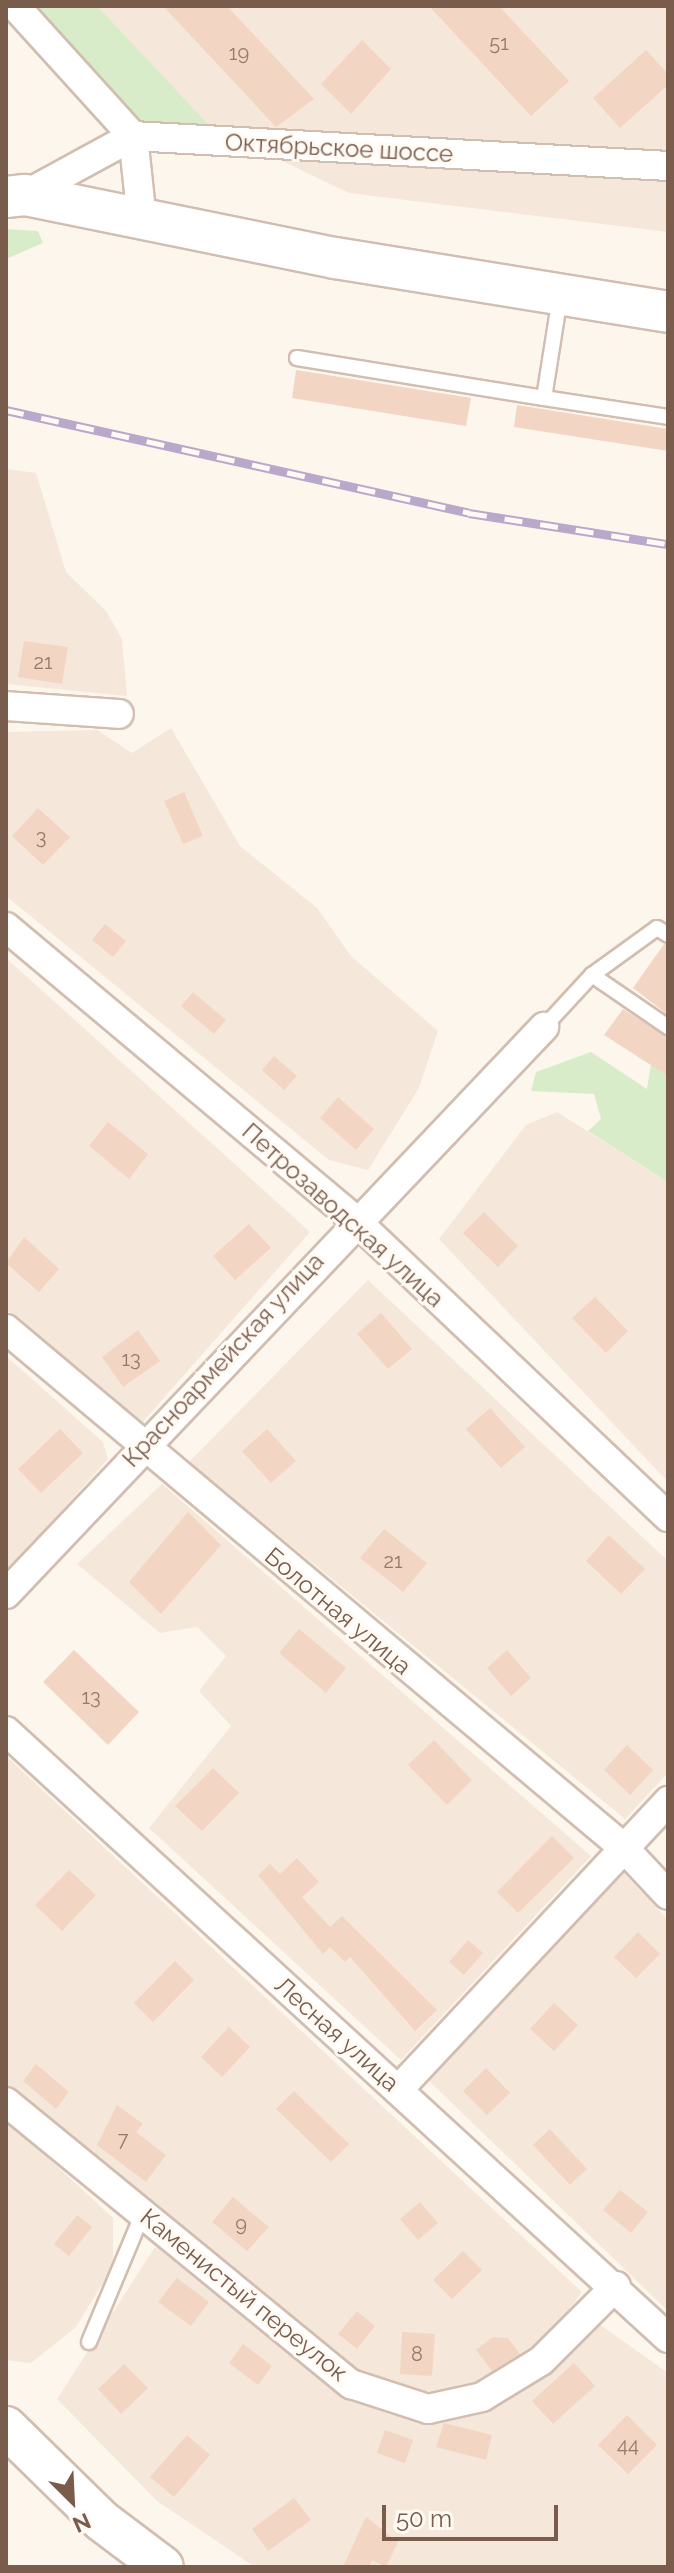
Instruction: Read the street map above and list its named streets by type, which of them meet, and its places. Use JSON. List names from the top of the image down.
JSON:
{
  "streets": {
    "street": [
      "Октябрьское шоссе",
      "Петрозаводская улица",
      "Красноармейская улица",
      "Болотная улица",
      "Лесная улица",
      "Каменистый переулок"
    ]
  },
  "crossings": [
    ["Петрозаводская улица", "Красноармейская улица"],
    ["Красноармейская улица", "Болотная улица"],
    ["Лесная улица", "Каменистый переулок"]
  ],
  "house_numbers": [
    "51",
    "19",
    "21",
    "3",
    "13",
    "21",
    "13",
    "7",
    "9",
    "8",
    "44"
  ],
  "scale_bar": "50 m",
  "north": "bottom right"
}
